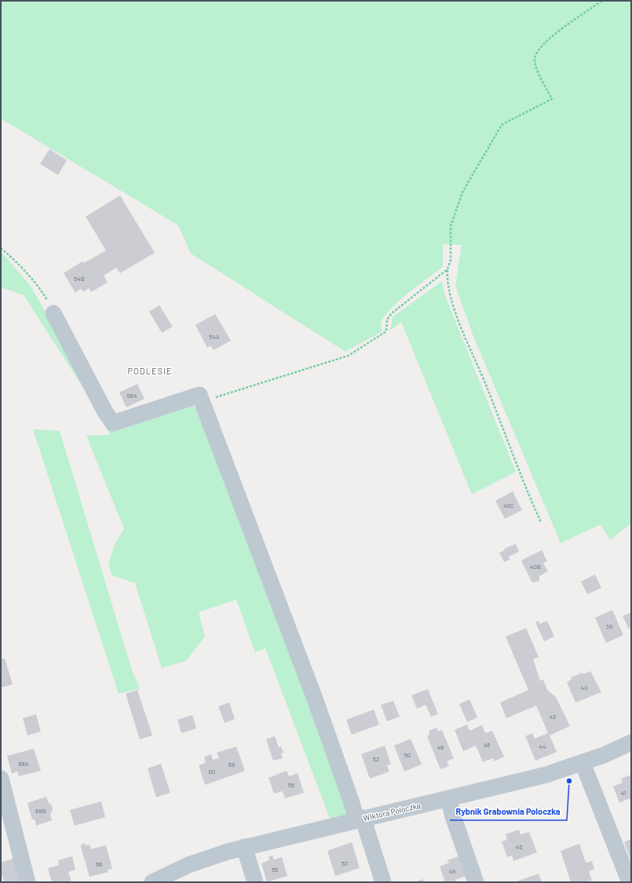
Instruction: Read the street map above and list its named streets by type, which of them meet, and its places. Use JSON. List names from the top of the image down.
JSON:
{
  "streets": {
    "street": ["Wiktora Poloczka"]
  },
  "districts": ["PODLESIE"],
  "places": ["Rybnik Grabownia Poloczka"],
  "house_numbers": [
    "54B",
    "54A",
    "56A",
    "40C",
    "40B",
    "38",
    "40",
    "42",
    "46",
    "44",
    "48",
    "50",
    "52",
    "68A",
    "58",
    "60",
    "56",
    "41",
    "68B",
    "45",
    "53",
    "66",
    "55",
    "49"
  ]
}
